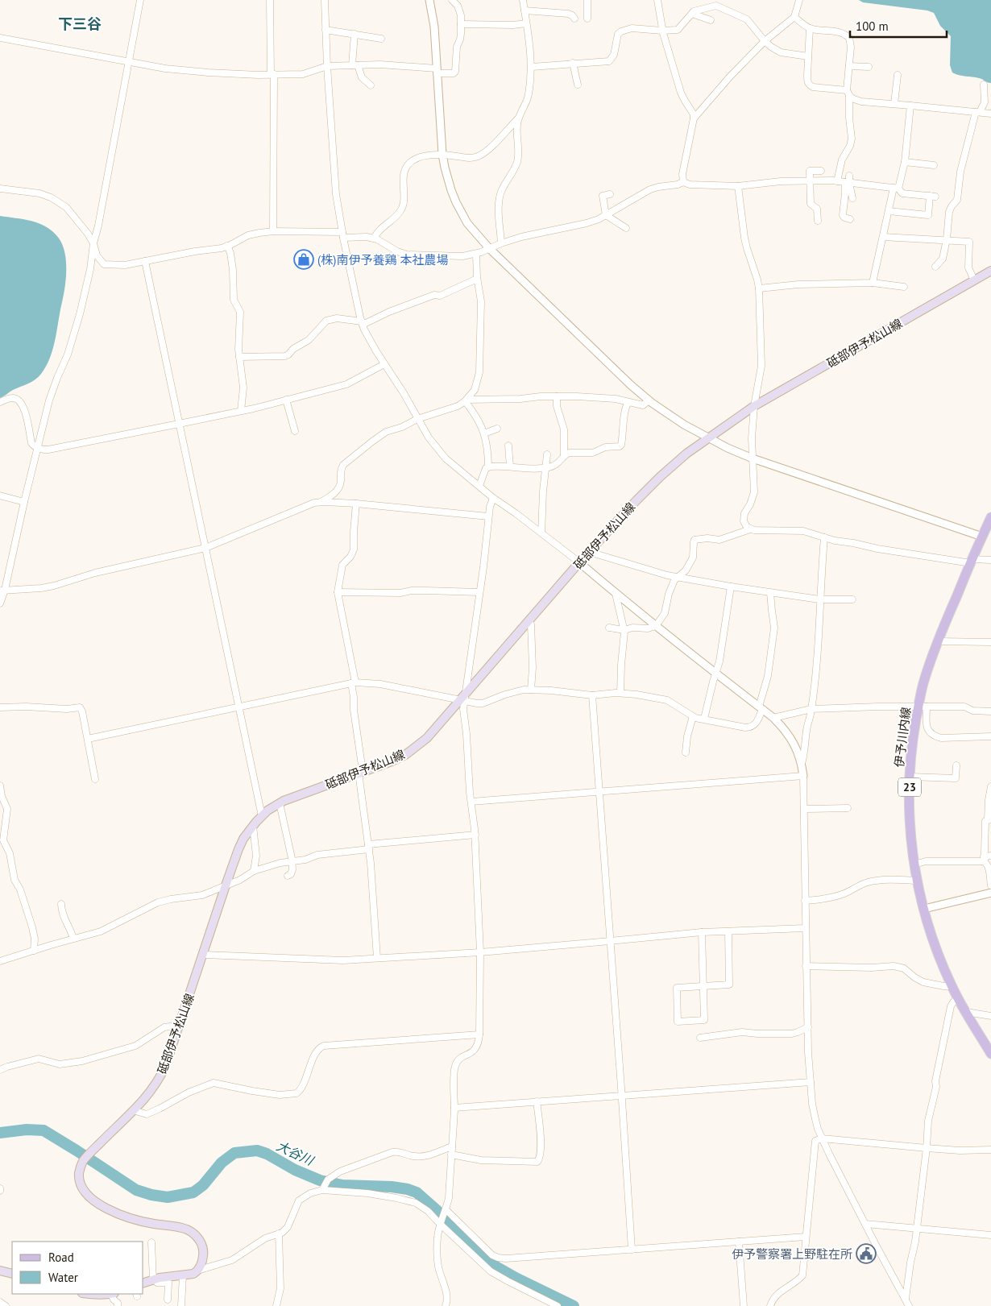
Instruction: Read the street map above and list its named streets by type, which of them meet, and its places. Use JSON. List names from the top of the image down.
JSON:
{
  "streets": {
    "main road": ["砥部伊予松山線", "伊予川内線", "23"]
  },
  "districts": ["下三谷"],
  "water": ["大谷川"],
  "places": {
    "shop": ["(株)南伊予養鶏 本社農場"],
    "public building": ["伊予警察署上野駐在所"]
  },
  "legend": ["Road", "Water"],
  "scale_bar": "100 m"
}
